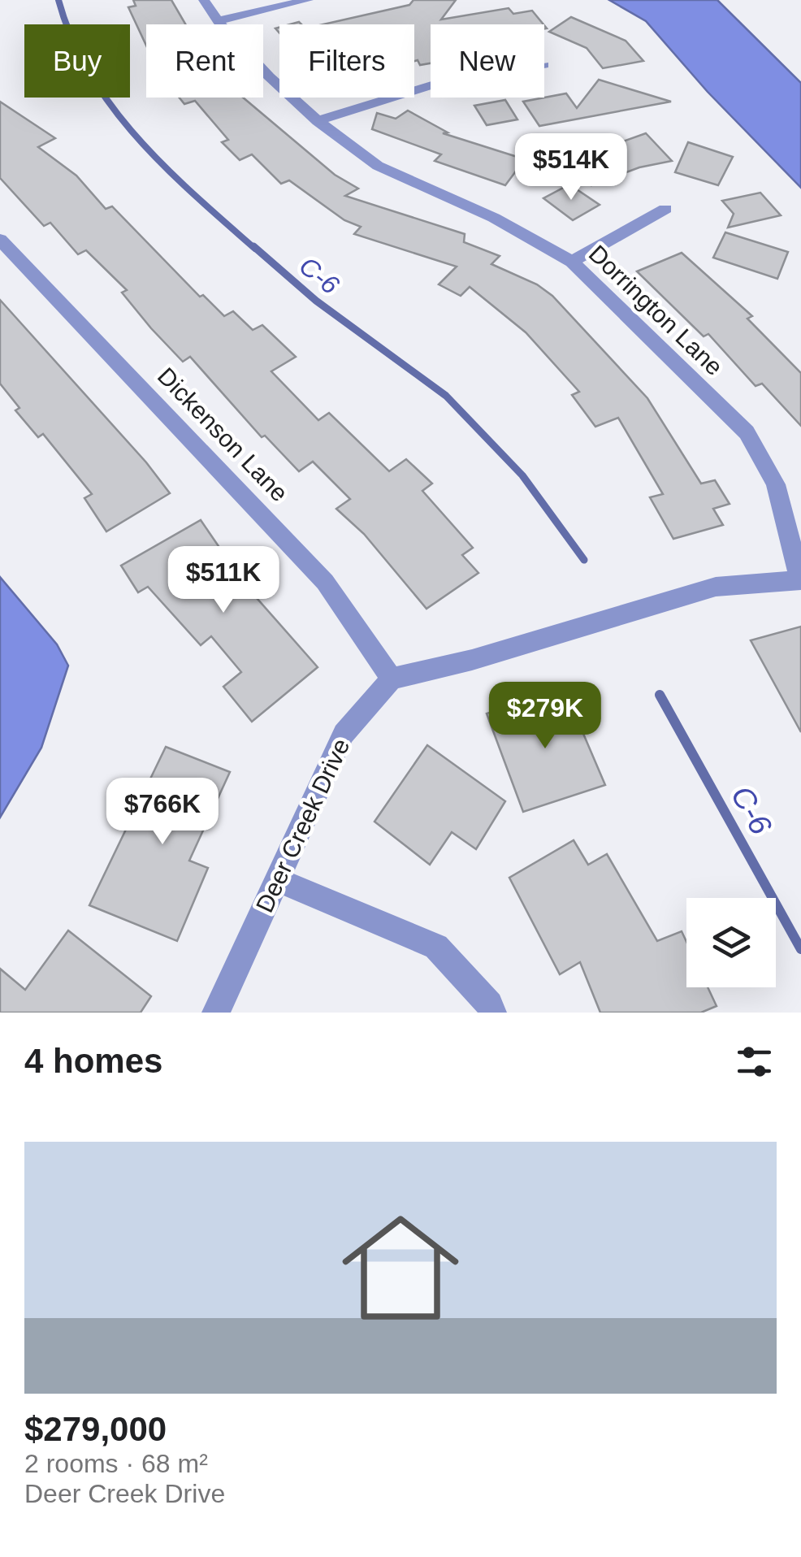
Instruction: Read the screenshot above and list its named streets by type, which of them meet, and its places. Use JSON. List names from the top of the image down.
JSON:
{
  "streets": {
    "street": ["Dorrington Lane", "Dickenson Lane", "Deer Creek Drive"]
  },
  "crossings": [
    ["Dickenson Lane", "Deer Creek Drive"]
  ],
  "water": ["C-6"],
  "page": {
    "chip": [
      "Buy",
      "Rent",
      "Filters",
      "New"
    ],
    "price": [
      "$514K",
      "$511K",
      "$279K",
      "$766K"
    ],
    "heading": "4 homes",
    "list": [
      {
        "name": "$279,000",
        "note": "2 rooms · 68 m² · Deer Creek Drive"
      }
    ]
  }
}
